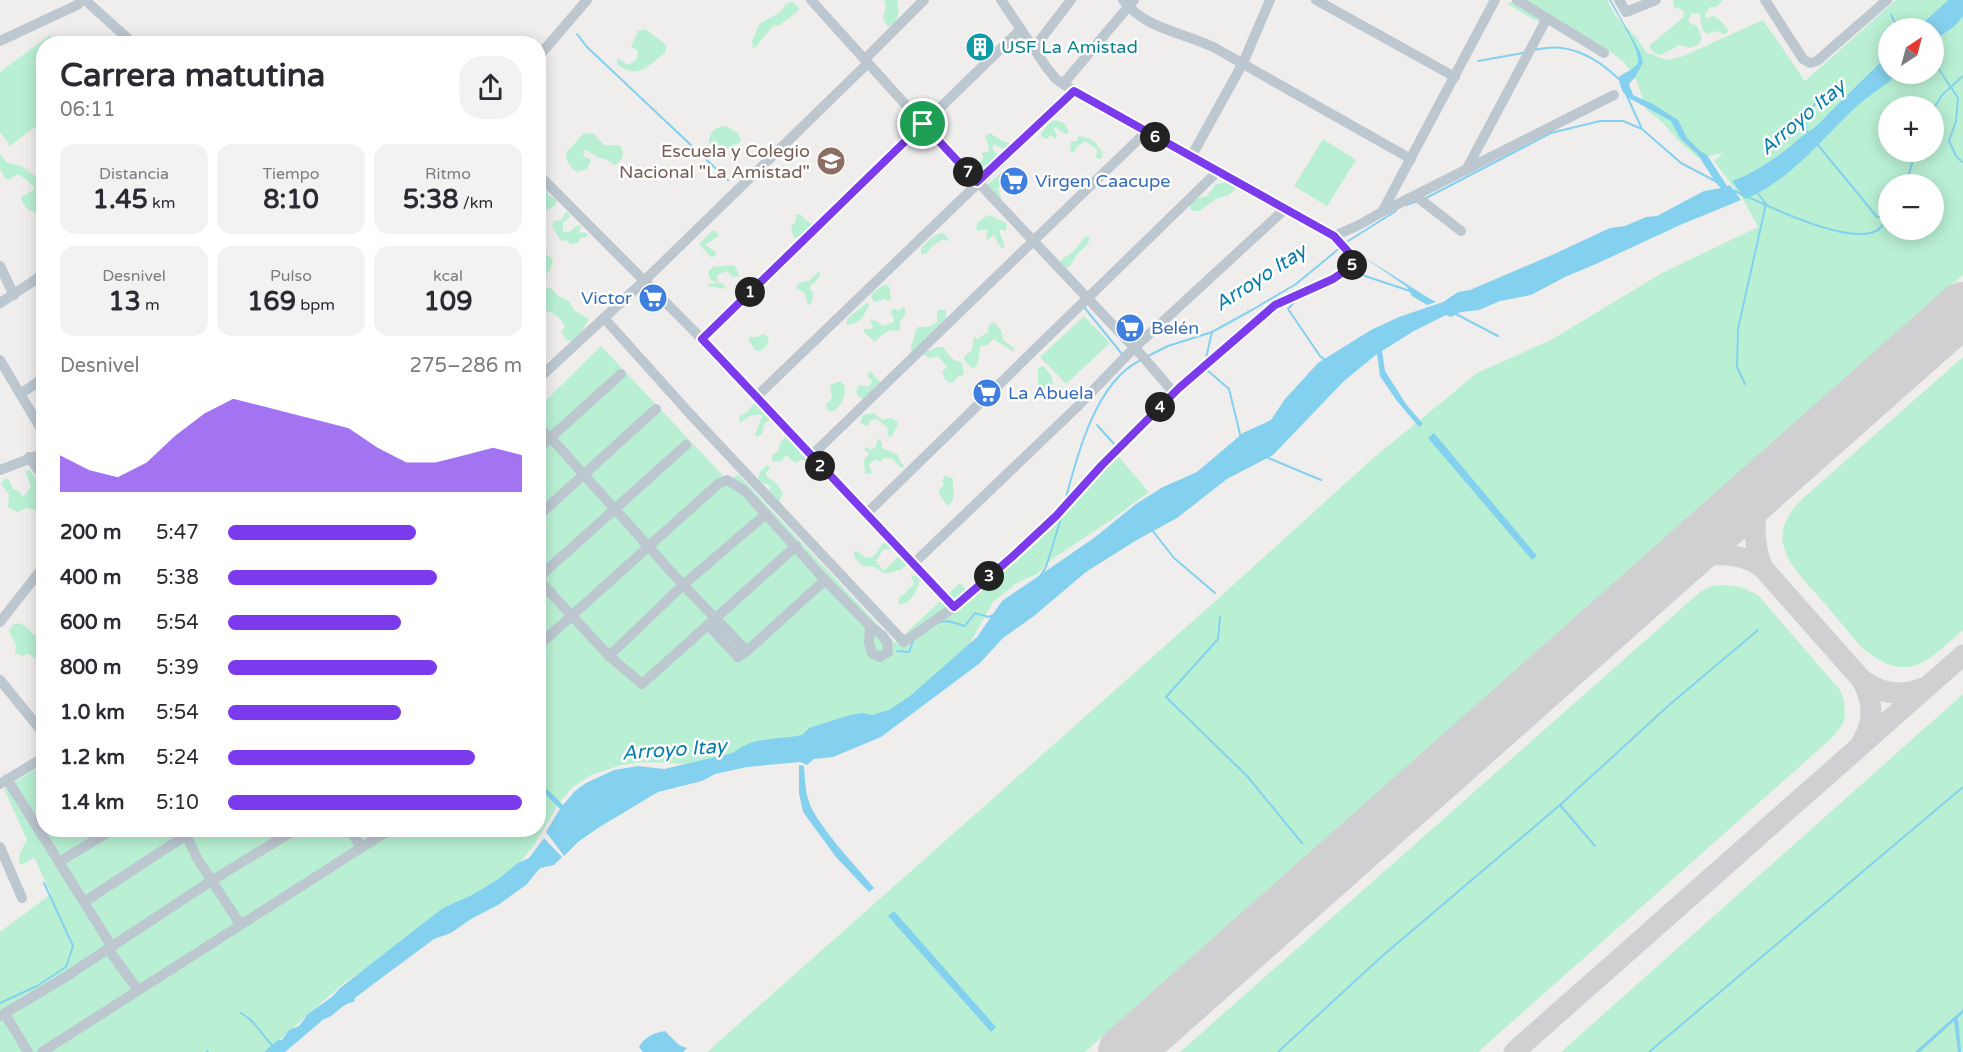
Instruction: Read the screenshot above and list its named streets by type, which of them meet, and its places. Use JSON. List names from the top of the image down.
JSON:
{
  "water": ["Arroyo Itay"],
  "places": {
    "building": ["USF La Amistad"],
    "school or university": ["Escuela y Colegio Nacional \"La Amistad\""],
    "supermarket": [
      "Virgen Caacupe",
      "Victor",
      "Belén",
      "La Abuela"
    ]
  },
  "north": "top right",
  "page": {
    "map_buttons": ["+", "−"],
    "heading": ["Carrera matutina", "06:11"],
    "pins": [
      "6",
      "7",
      "5",
      "1",
      "4",
      "2",
      "3"
    ],
    "stats": [
      ["Distancia", "1.45 km"],
      ["Tiempo", "8:10"],
      ["Ritmo", "5:38 /km"],
      ["Desnivel", "13 m"],
      ["Pulso", "169 bpm"],
      ["kcal", "109"]
    ],
    "chart": ["Desnivel", "275–286 m"],
    "list": [
      {
        "name": "200 m",
        "note": "5:47"
      },
      {
        "name": "400 m",
        "note": "5:38"
      },
      {
        "name": "600 m",
        "note": "5:54"
      },
      {
        "name": "800 m",
        "note": "5:39"
      },
      {
        "name": "1.0 km",
        "note": "5:54"
      },
      {
        "name": "1.2 km",
        "note": "5:24"
      },
      {
        "name": "1.4 km",
        "note": "5:10"
      }
    ]
  }
}
